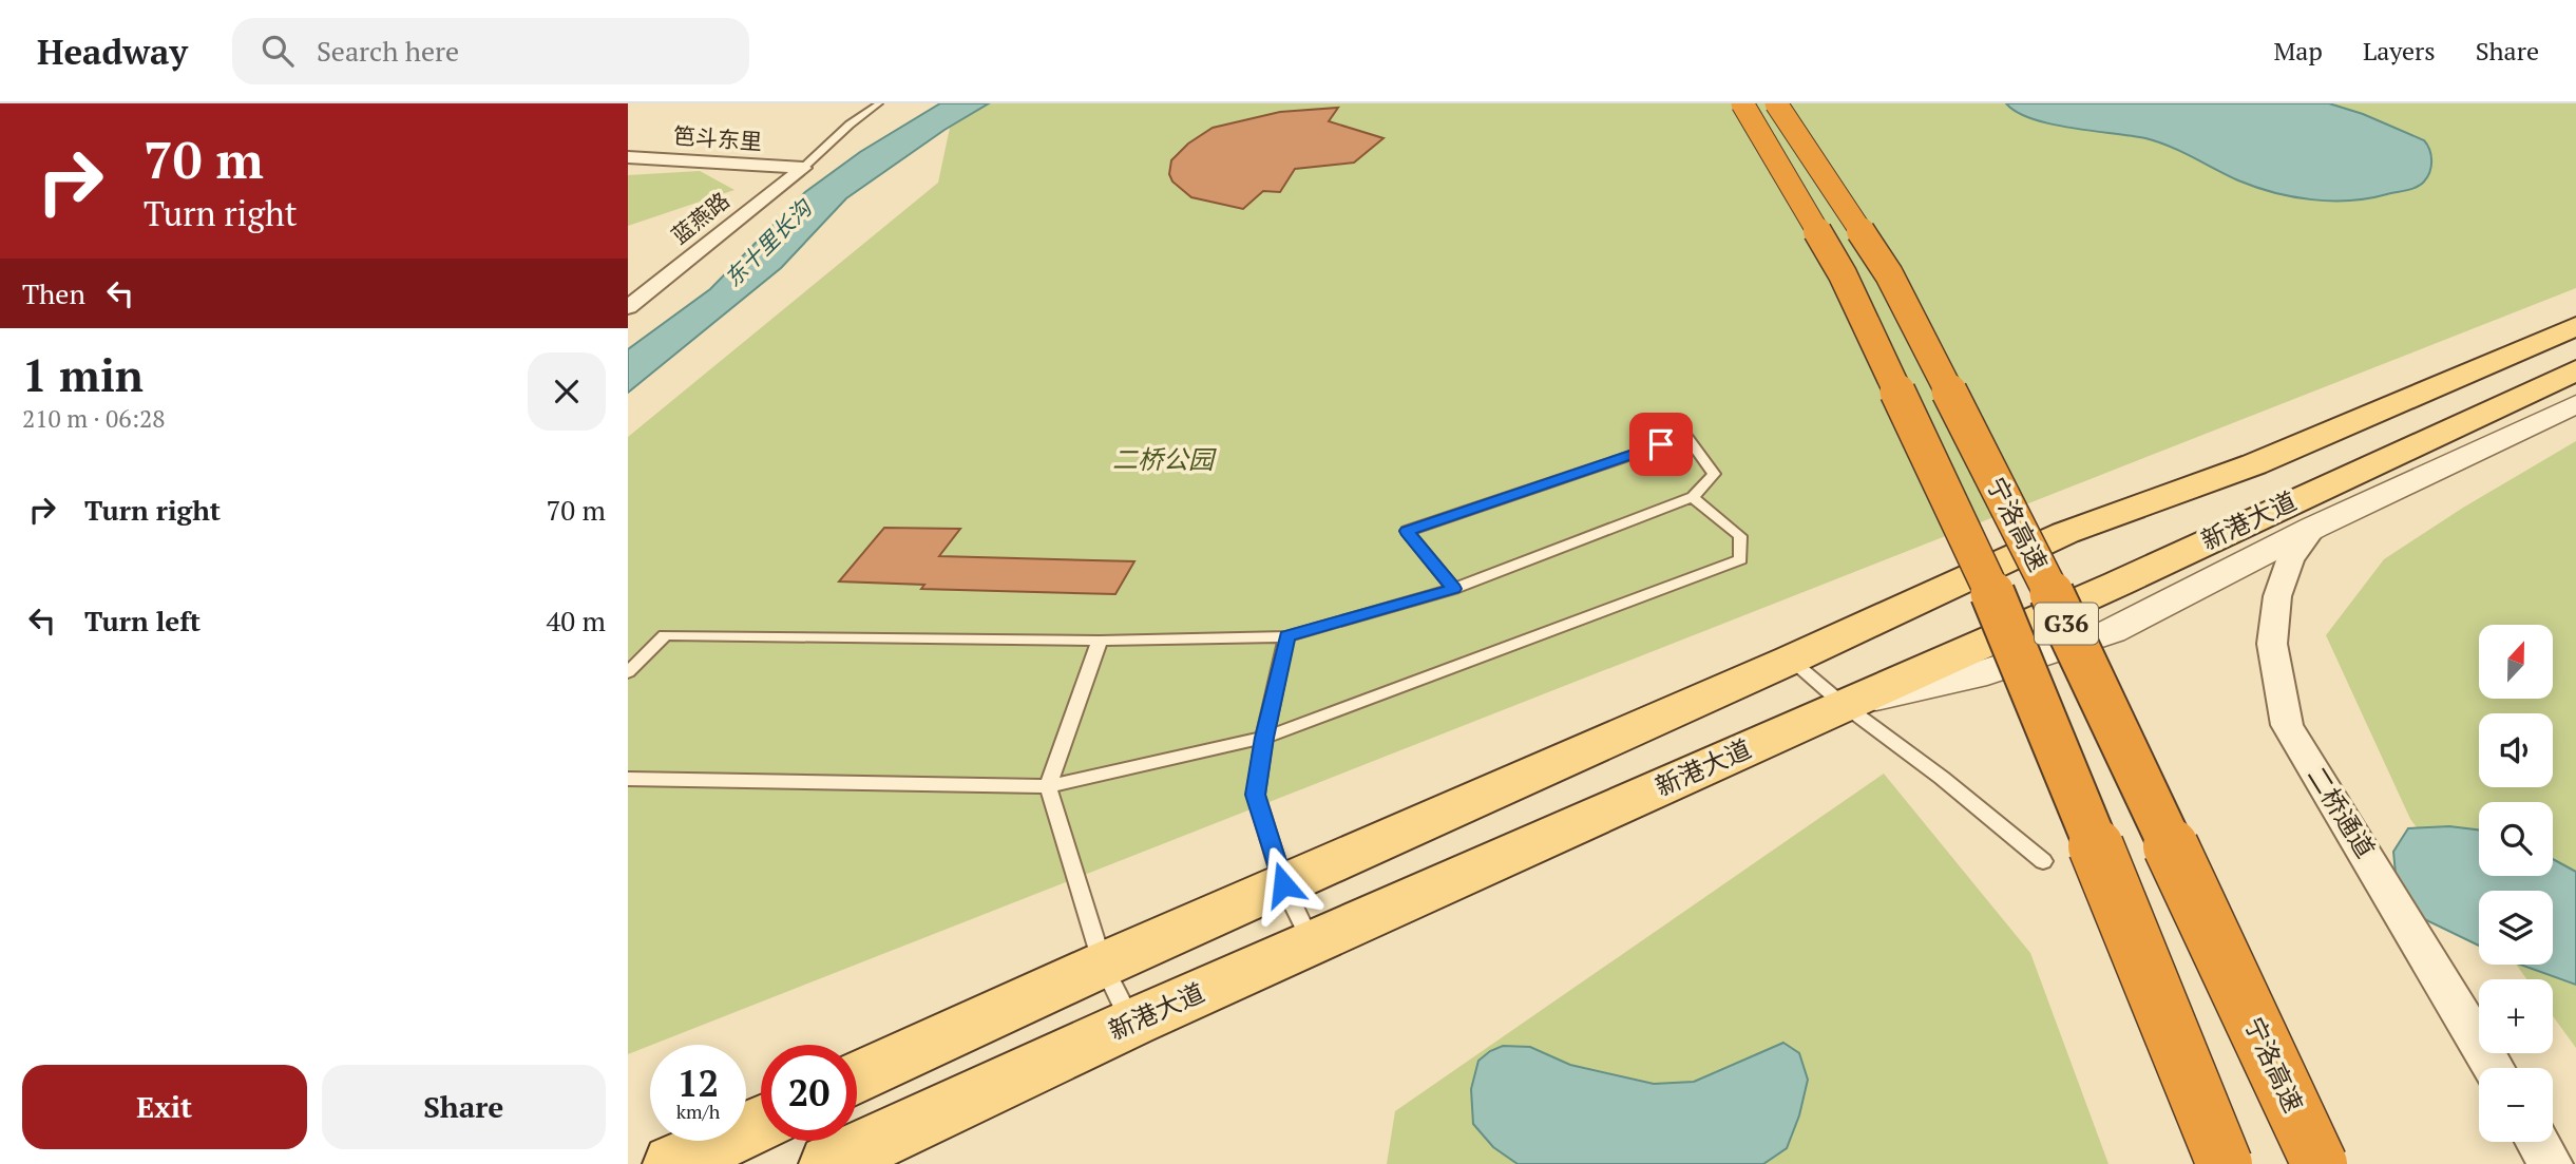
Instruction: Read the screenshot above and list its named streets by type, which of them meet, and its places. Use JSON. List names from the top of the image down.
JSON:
{
  "streets": {
    "highway": ["宁洛高速", "G36"],
    "main road": ["新港大道"],
    "street": ["笆斗东里", "蓝燕路", "二桥通道"]
  },
  "crossings": [
    ["笆斗东里", "蓝燕路"]
  ],
  "water": ["东十里长沟"],
  "parks": ["二桥公园"],
  "north": "top",
  "page": {
    "header": "Headway",
    "search": "Search here",
    "nav": ["Map", "Layers", "Share"],
    "turn": ["70 m", "Turn right"],
    "then": "Then",
    "heading": ["1 min", "210 m · 06:28"],
    "list": [
      {
        "name": "Turn right",
        "value": "70 m"
      },
      {
        "name": "Turn left",
        "value": "40 m"
      }
    ],
    "map_buttons": ["+", "−"],
    "speed": "12 km/h",
    "limit": "20",
    "buttons": ["Exit", "Share"]
  }
}
